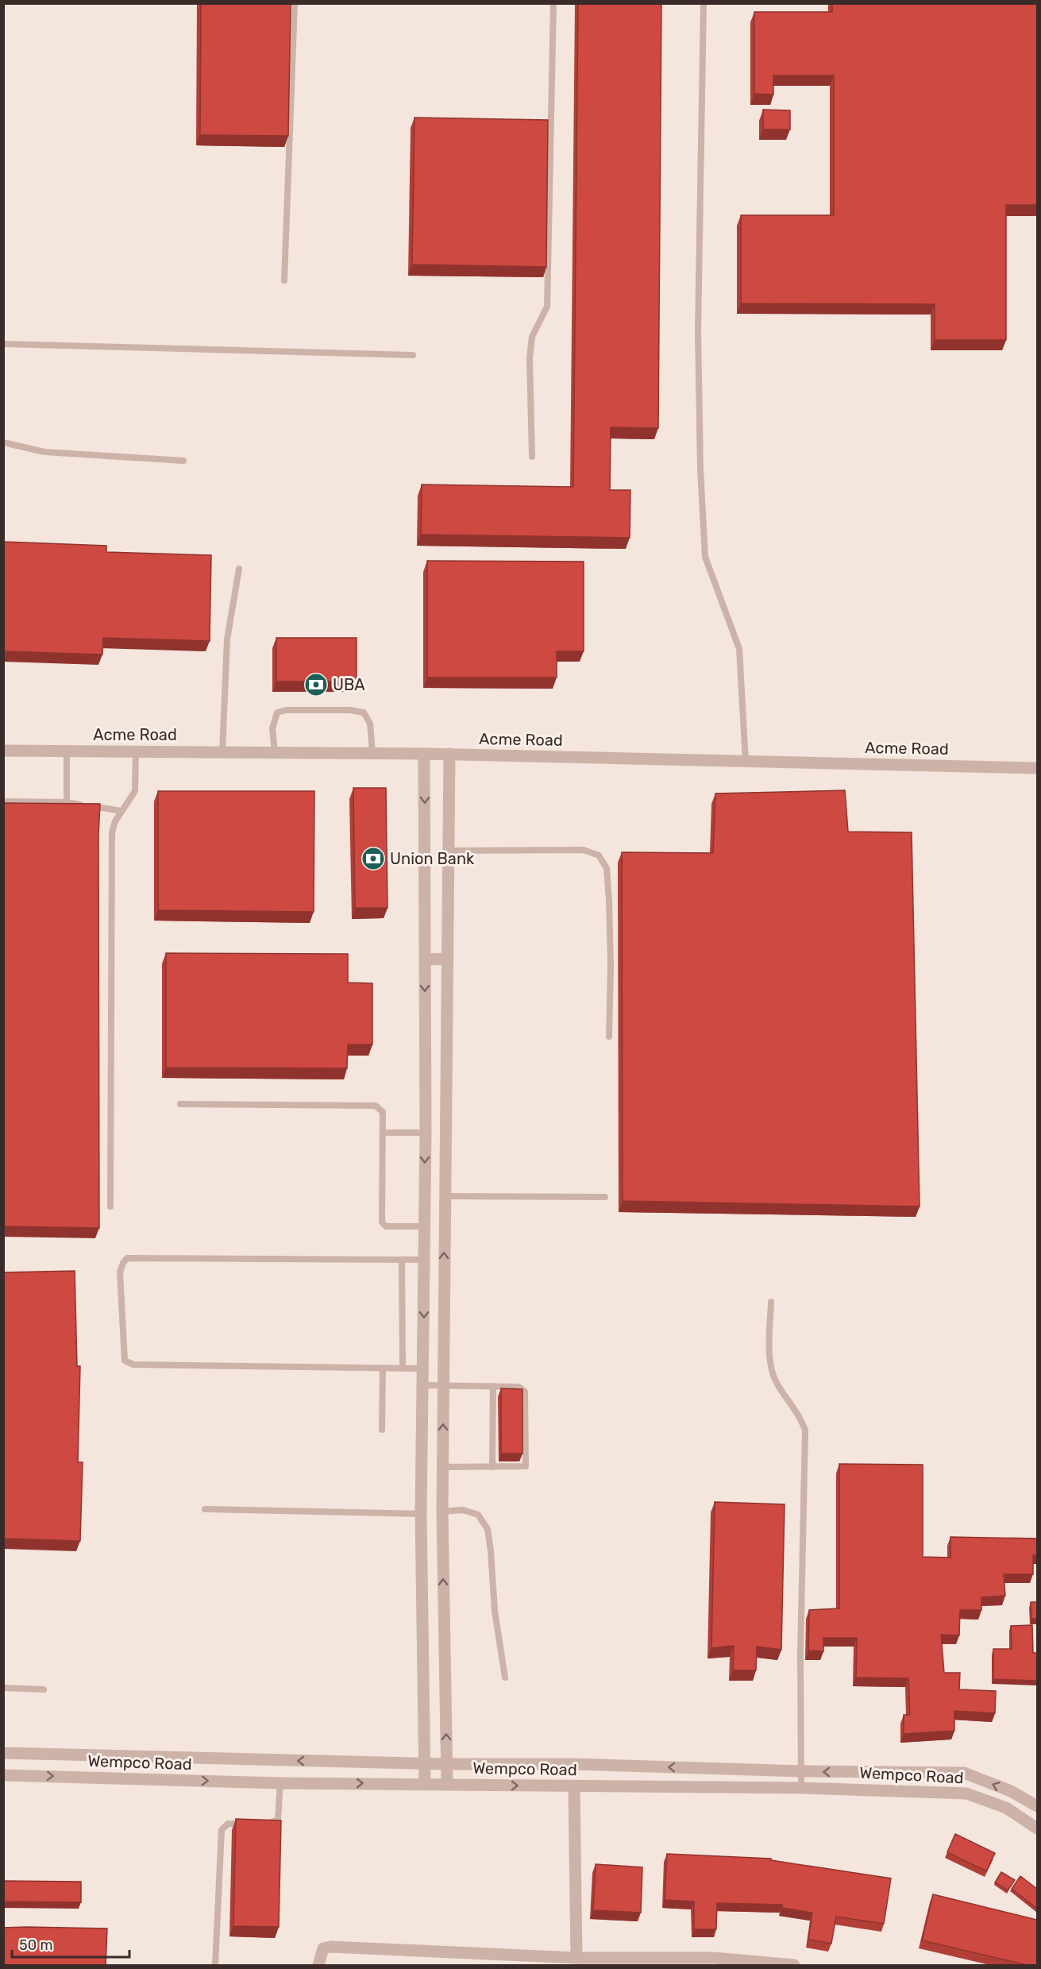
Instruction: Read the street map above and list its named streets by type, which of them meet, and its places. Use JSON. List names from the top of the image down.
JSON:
{
  "streets": {
    "street": ["Acme Road", "Wempco Road"]
  },
  "places": {
    "bank": ["UBA", "Union Bank"]
  },
  "scale_bar": "50 m"
}
